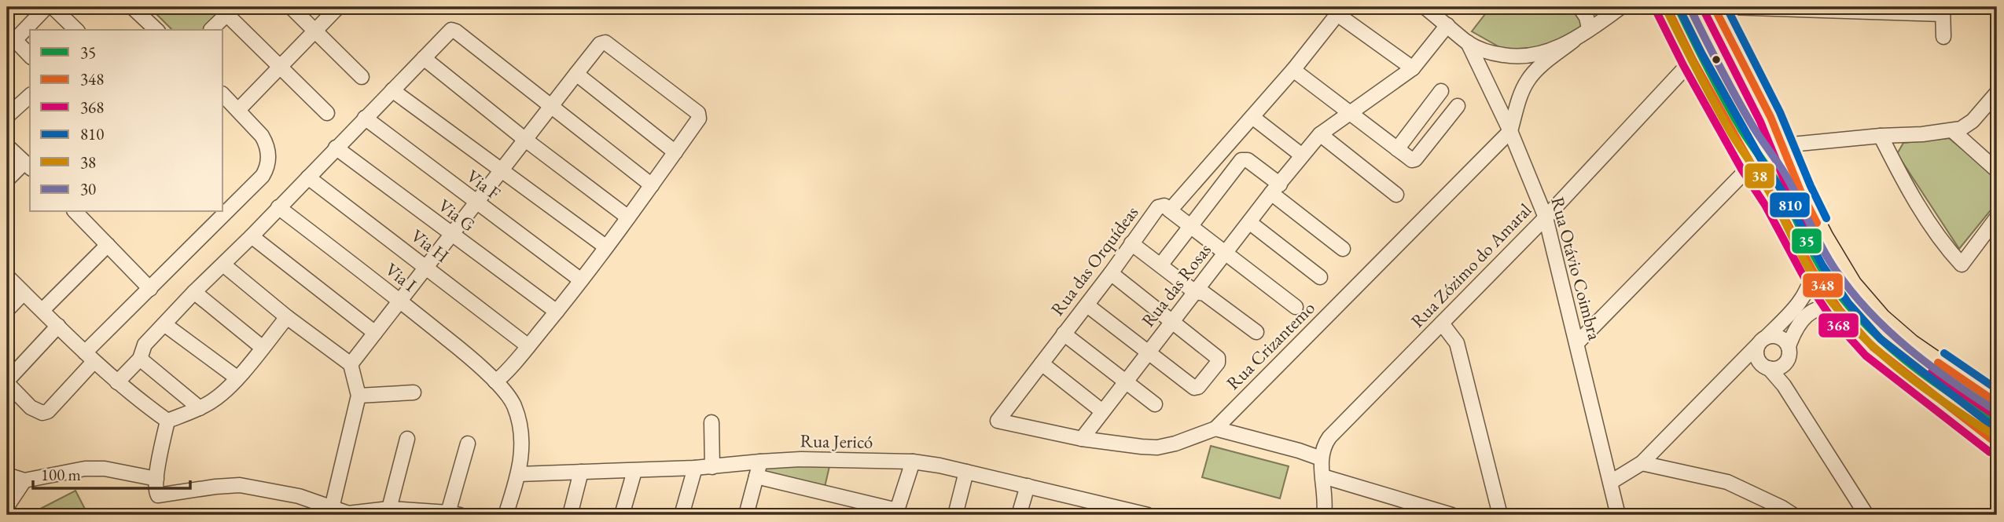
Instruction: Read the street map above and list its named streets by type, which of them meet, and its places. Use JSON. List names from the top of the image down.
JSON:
{
  "streets": {
    "street": [
      "Via F",
      "Via G",
      "Via H",
      "Rua das Orquídeas",
      "Rua Zózimo do Amaral",
      "Rua Otávio Coimbra",
      "Via I",
      "Rua das Rosas",
      "Rua Crizantemo",
      "Rua Jericó"
    ]
  },
  "crossings": [
    ["Rua das Orquídeas", "Rua das Rosas"],
    ["Rua das Orquídeas", "Rua Crizantemo"],
    ["Rua Zózimo do Amaral", "Rua Otávio Coimbra"],
    ["Rua Otávio Coimbra", "Rua Crizantemo"],
    ["Via I", "Rua Jericó"],
    ["Rua das Rosas", "Rua Crizantemo"]
  ],
  "lines": [
    "transit line 35",
    "transit line 348",
    "transit line 810",
    "transit line 30",
    "transit line 368",
    "transit line 38"
  ],
  "legend": [
    "35",
    "348",
    "368",
    "810",
    "38",
    "30"
  ],
  "scale_bar": "100 m"
}
